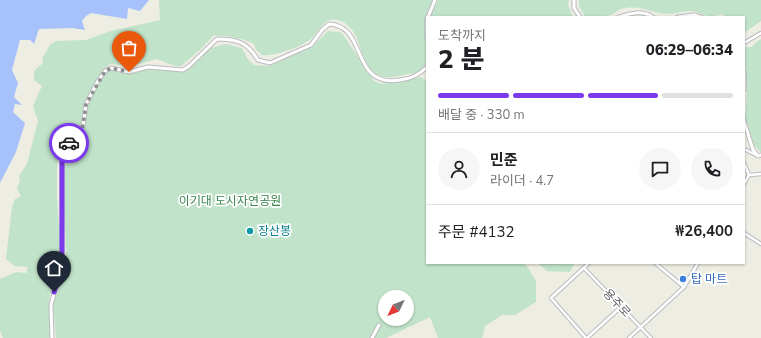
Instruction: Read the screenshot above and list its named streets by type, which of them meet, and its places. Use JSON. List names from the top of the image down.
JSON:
{
  "streets": {
    "street": ["용주로"]
  },
  "parks": ["이기대 도시자연공원"],
  "places": ["장산봉", "탑 마트"],
  "north": "bottom left",
  "page": {
    "heading": ["2 분", "도착까지", "06:29–06:34"],
    "panel": [
      "민준",
      "라이더 · 4.7",
      "주문 #4132",
      "₩26,400"
    ],
    "bar": "배달 중 · 330 m"
  }
}
